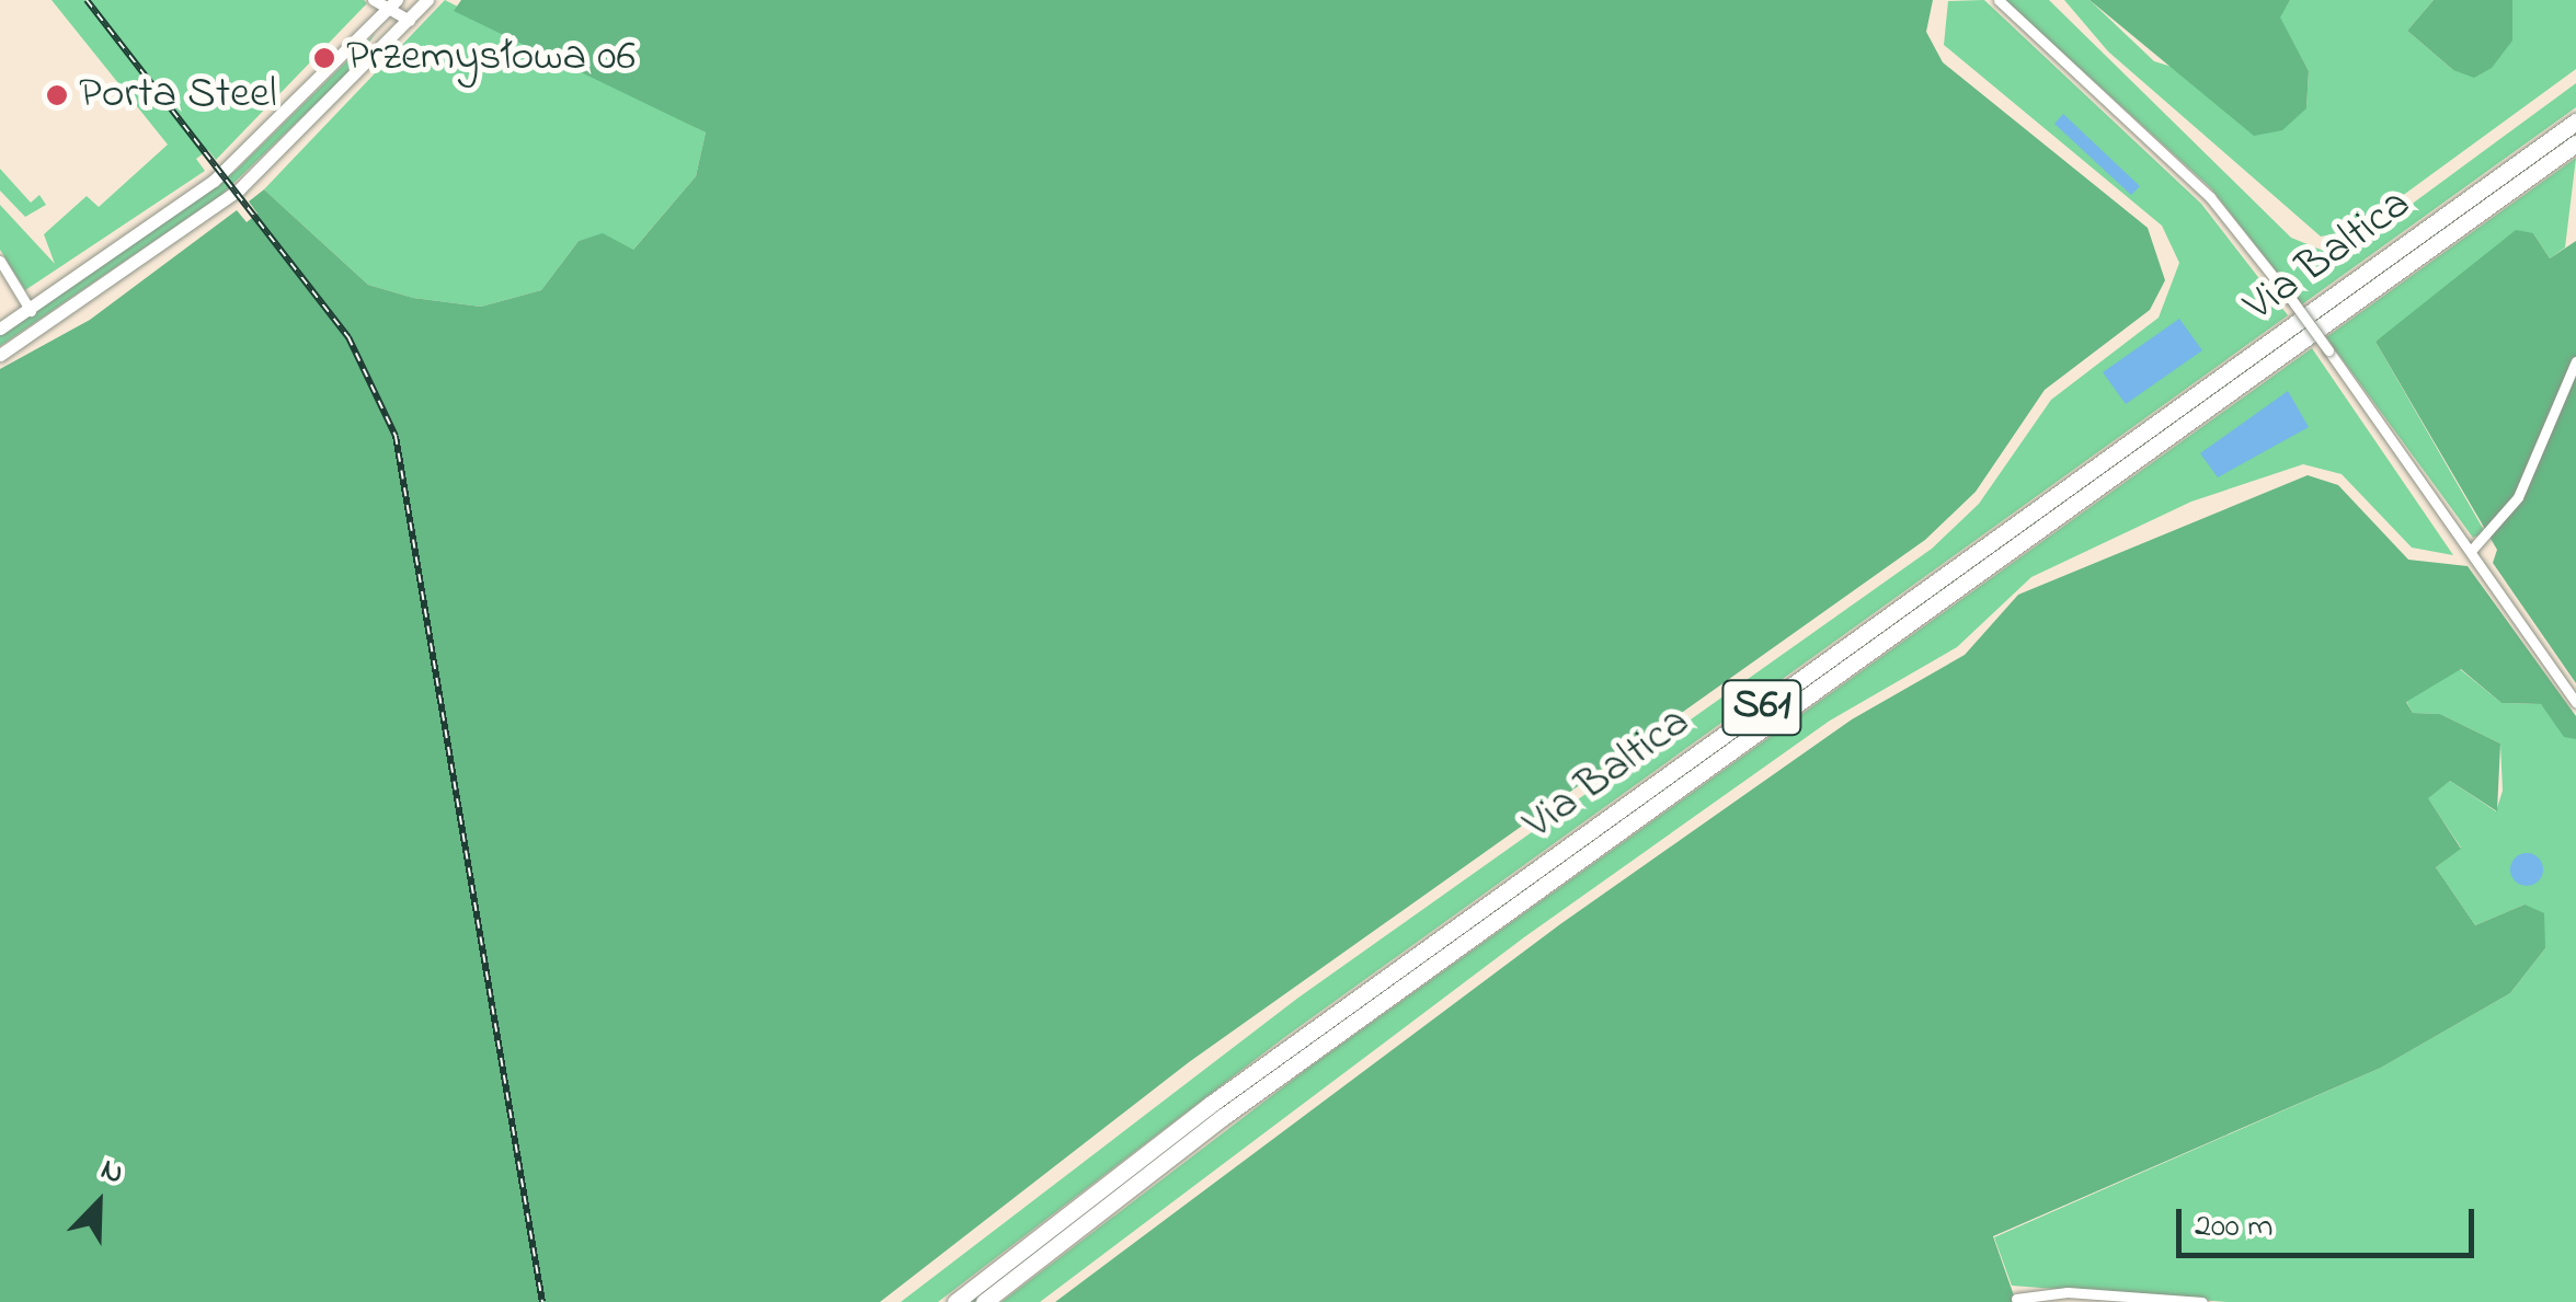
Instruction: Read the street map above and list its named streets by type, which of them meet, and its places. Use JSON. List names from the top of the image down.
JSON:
{
  "streets": {
    "highway": ["Via Baltica", "S61"]
  },
  "places": ["Przemysłowa 06", "Porta Steel"],
  "scale_bar": "200 m",
  "north": "top right"
}
